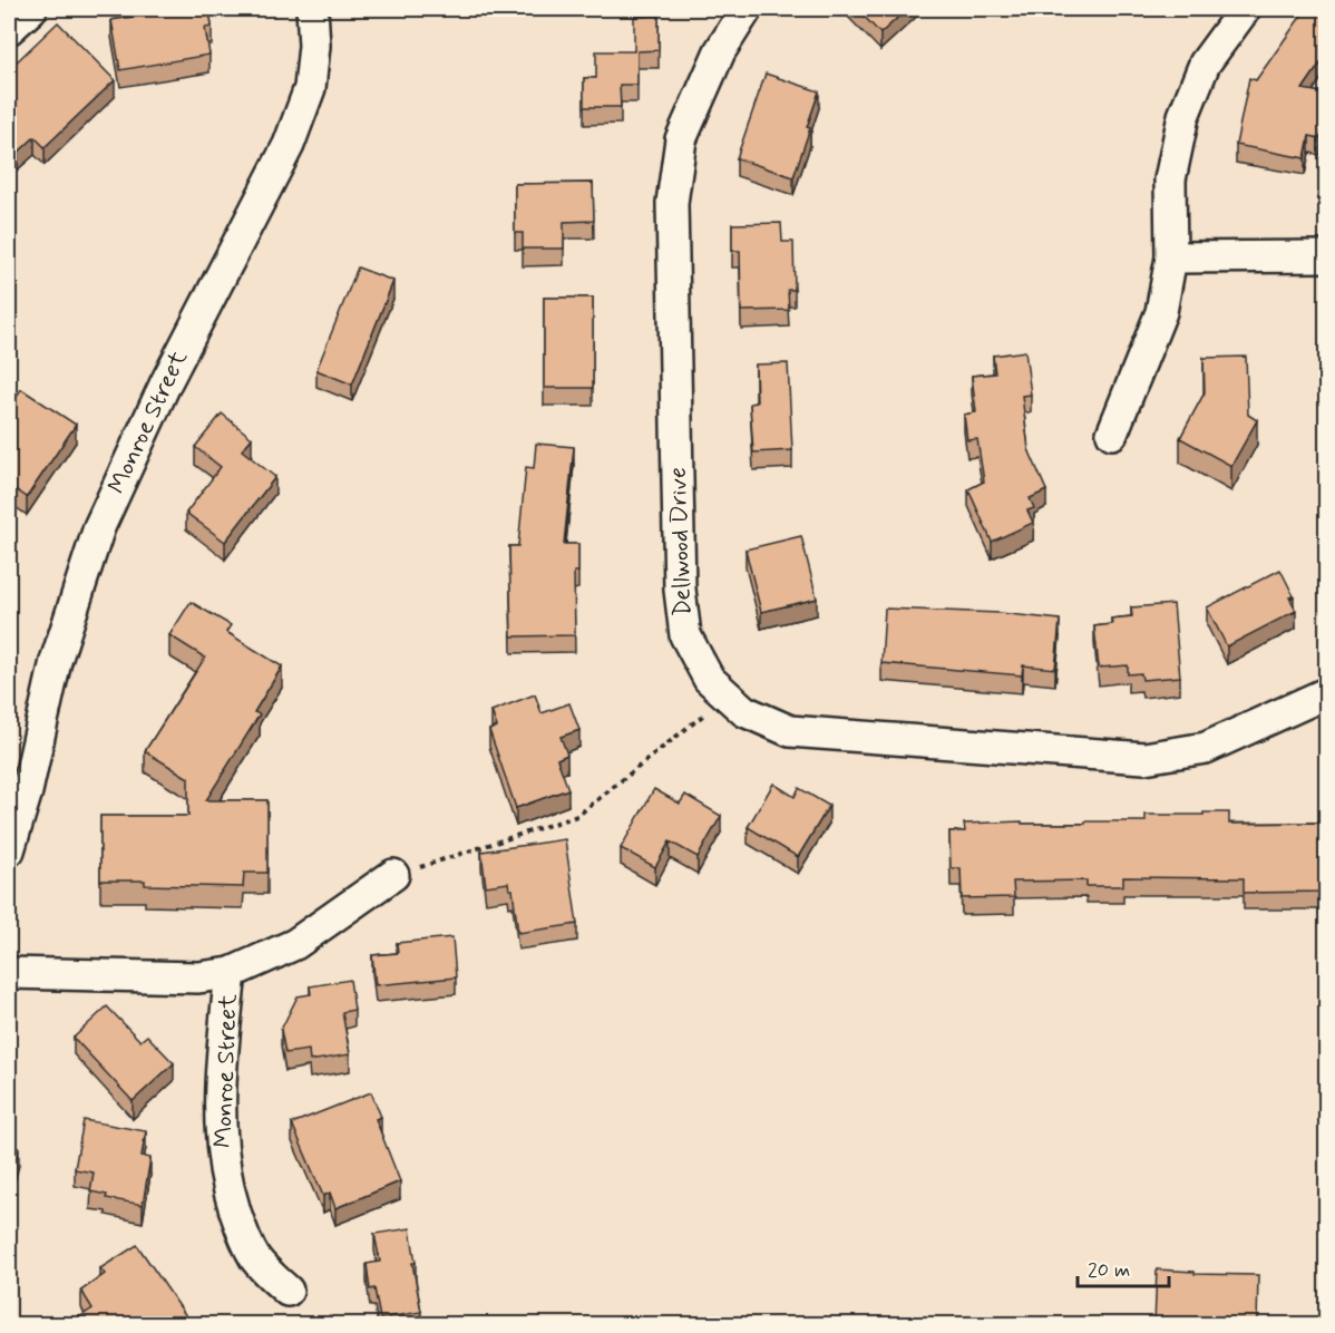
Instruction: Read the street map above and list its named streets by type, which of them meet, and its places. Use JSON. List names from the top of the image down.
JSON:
{
  "streets": {
    "street": ["Monroe Street", "Dellwood Drive"]
  },
  "scale_bar": "20 m"
}
